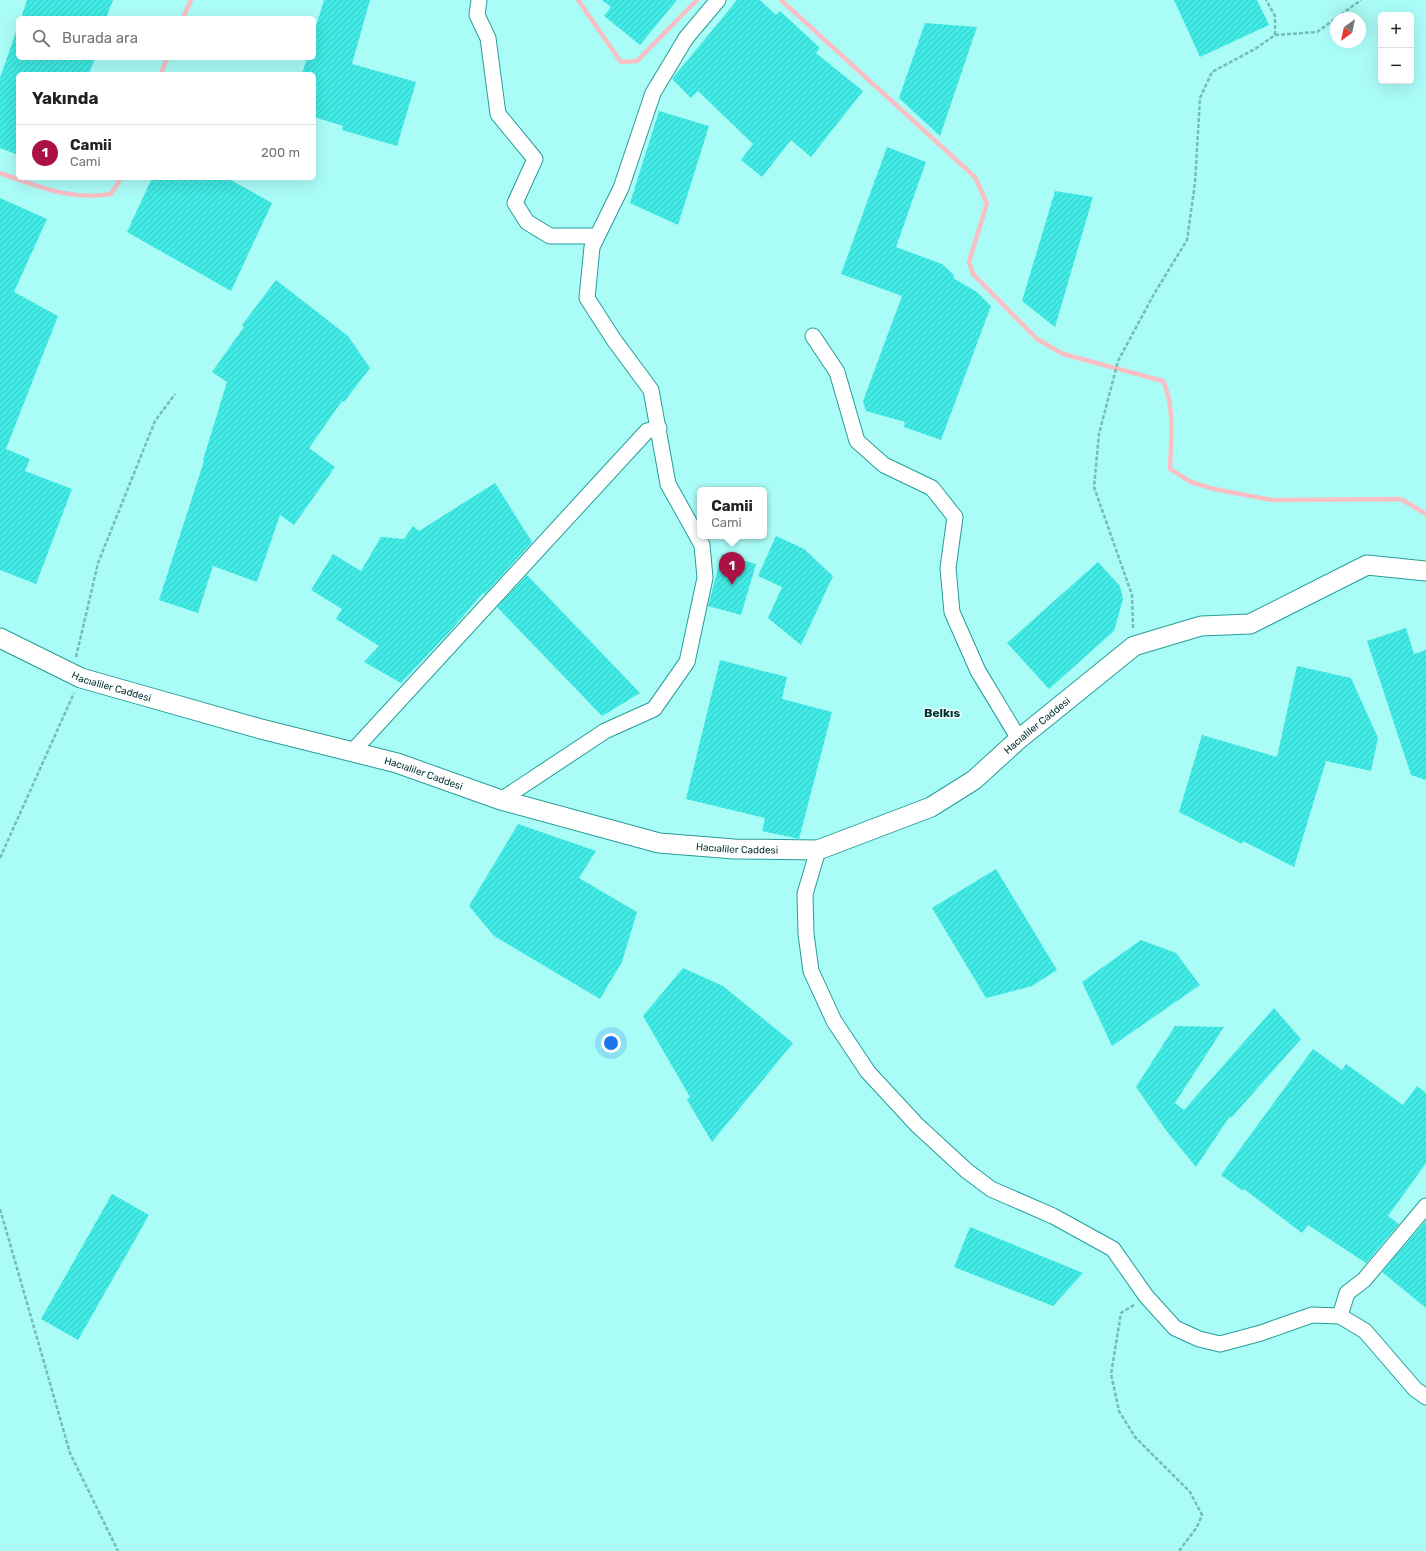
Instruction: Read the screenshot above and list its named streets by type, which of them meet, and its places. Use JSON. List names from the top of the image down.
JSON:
{
  "streets": {
    "street": ["Hacıaliler Caddesi"]
  },
  "districts": ["Belkıs"],
  "north": "bottom left",
  "page": {
    "map_buttons": ["+", "−"],
    "search": "Burada ara",
    "heading": "Yakında",
    "list": [
      {
        "mark": "1",
        "name": "Camii",
        "note": "Cami",
        "value": "200 m"
      }
    ],
    "popup": ["Camii", "Cami"],
    "pins": "1"
  }
}
